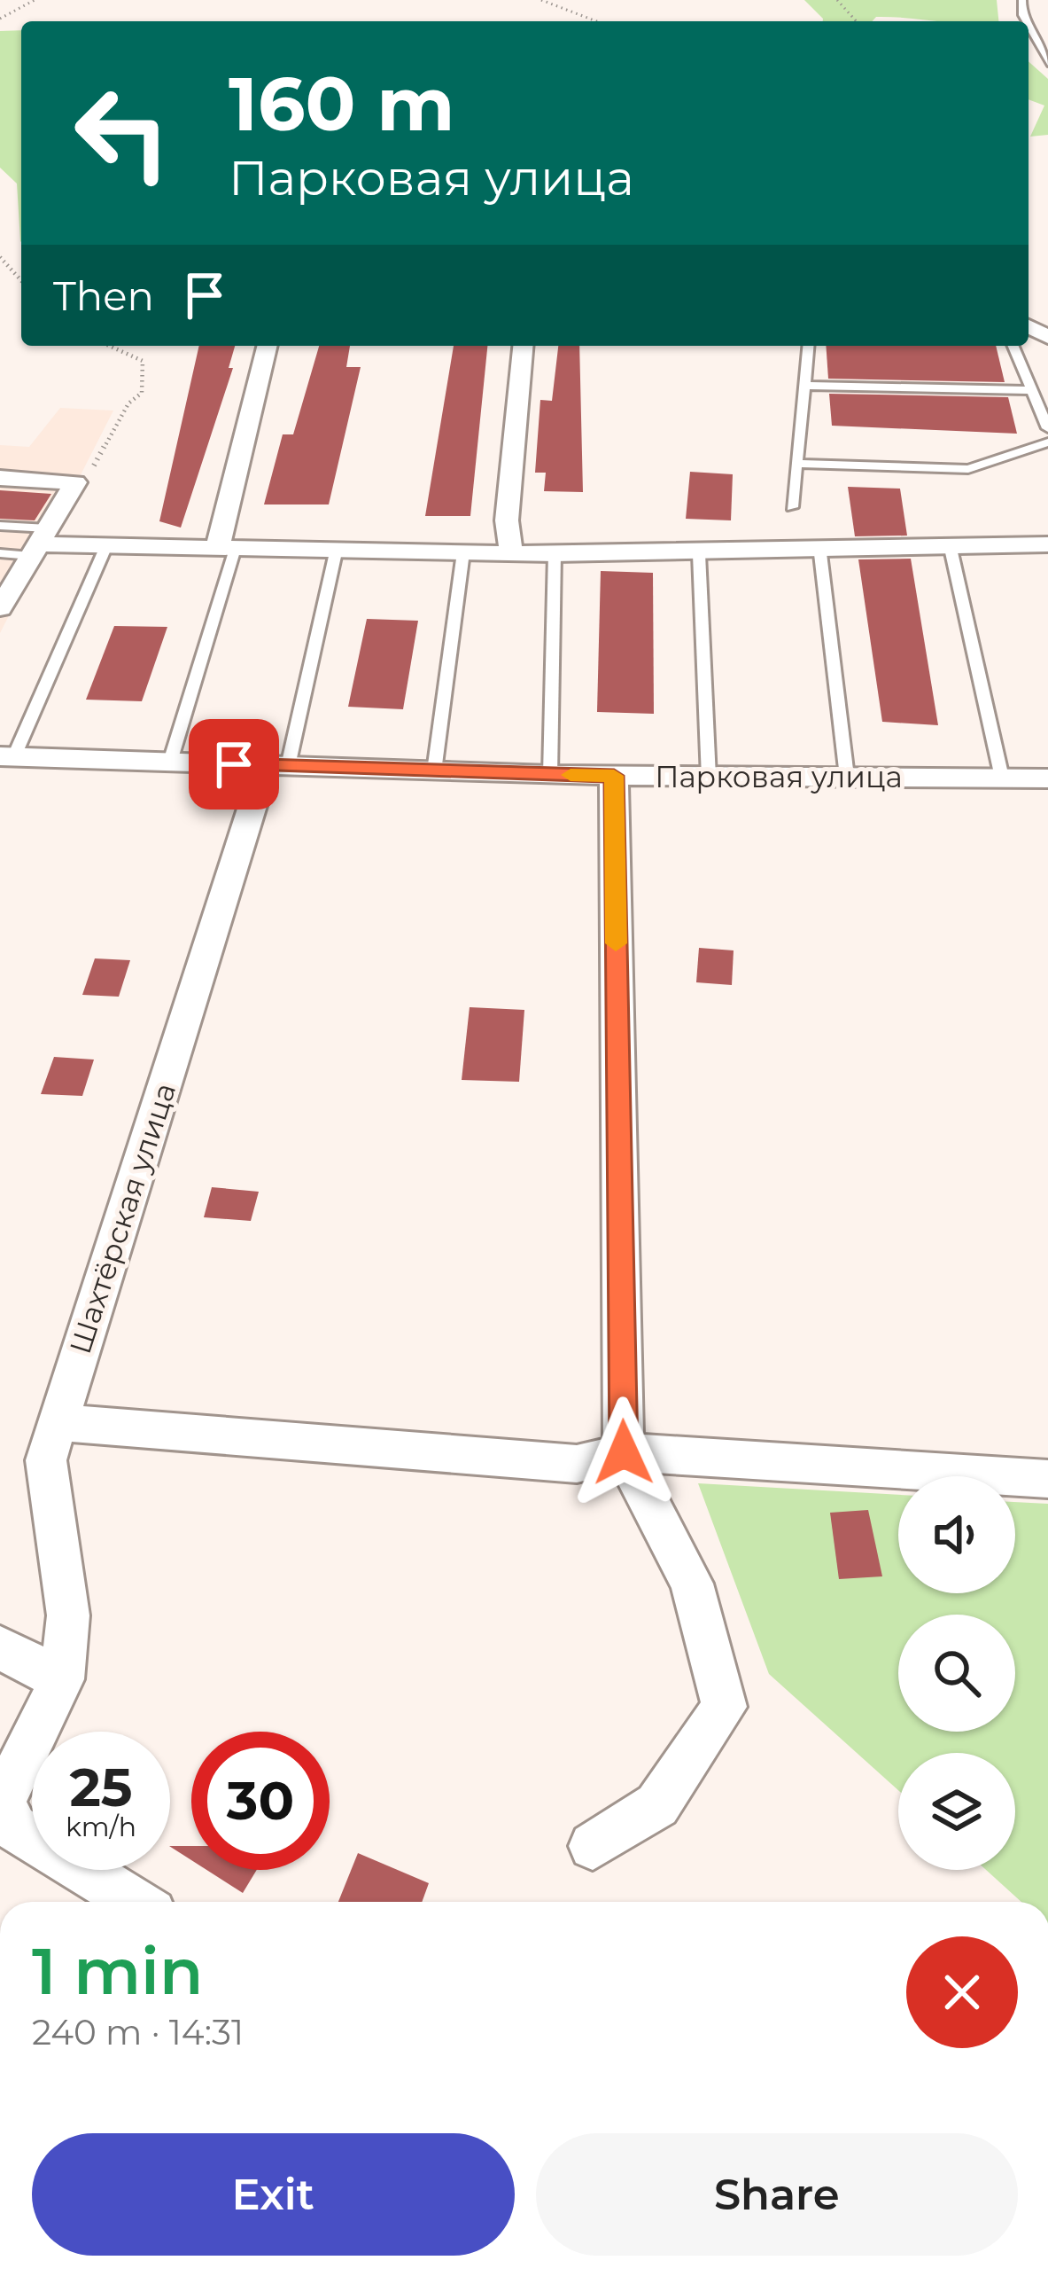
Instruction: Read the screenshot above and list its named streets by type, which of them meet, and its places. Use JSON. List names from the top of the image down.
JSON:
{
  "streets": {
    "street": ["Парковая улица", "Шахтёрская улица"]
  },
  "crossings": [
    ["Парковая улица", "Шахтёрская улица"]
  ],
  "page": {
    "turn": ["160 m", "Парковая улица"],
    "then": "Then",
    "speed": "25 km/h",
    "limit": "30",
    "heading": ["1 min", "240 m · 14:31"],
    "buttons": ["Exit", "Share"]
  }
}
